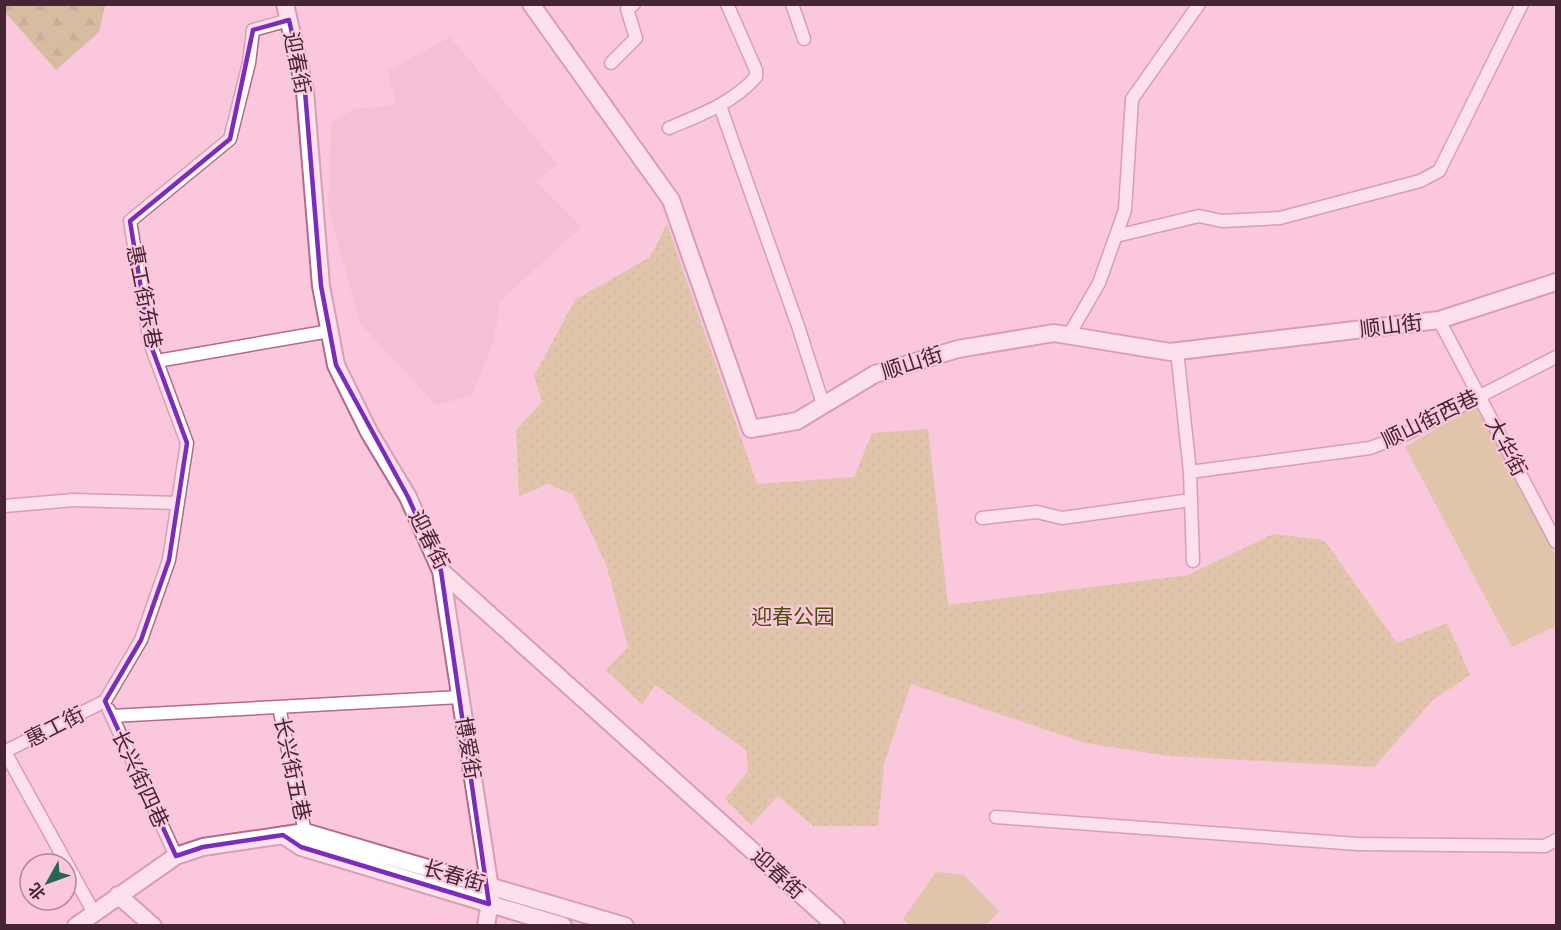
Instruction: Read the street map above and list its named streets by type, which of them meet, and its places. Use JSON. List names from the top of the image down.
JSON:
{
  "streets": {
    "street": [
      "迎春街",
      "惠工街东巷",
      "顺山街",
      "顺山街西巷",
      "大华街",
      "惠工街",
      "博爱街",
      "长兴街五巷",
      "长兴街四巷",
      "长春街"
    ]
  },
  "crossings": [
    ["迎春街", "惠工街东巷"],
    ["迎春街", "博爱街"],
    ["惠工街东巷", "惠工街"],
    ["惠工街东巷", "长兴街四巷"],
    ["顺山街", "大华街"],
    ["顺山街西巷", "大华街"],
    ["惠工街", "长兴街四巷"],
    ["博爱街", "长春街"],
    ["长兴街五巷", "长春街"],
    ["长兴街四巷", "长春街"]
  ],
  "parks": ["迎春公园"],
  "north": "bottom left"
}
